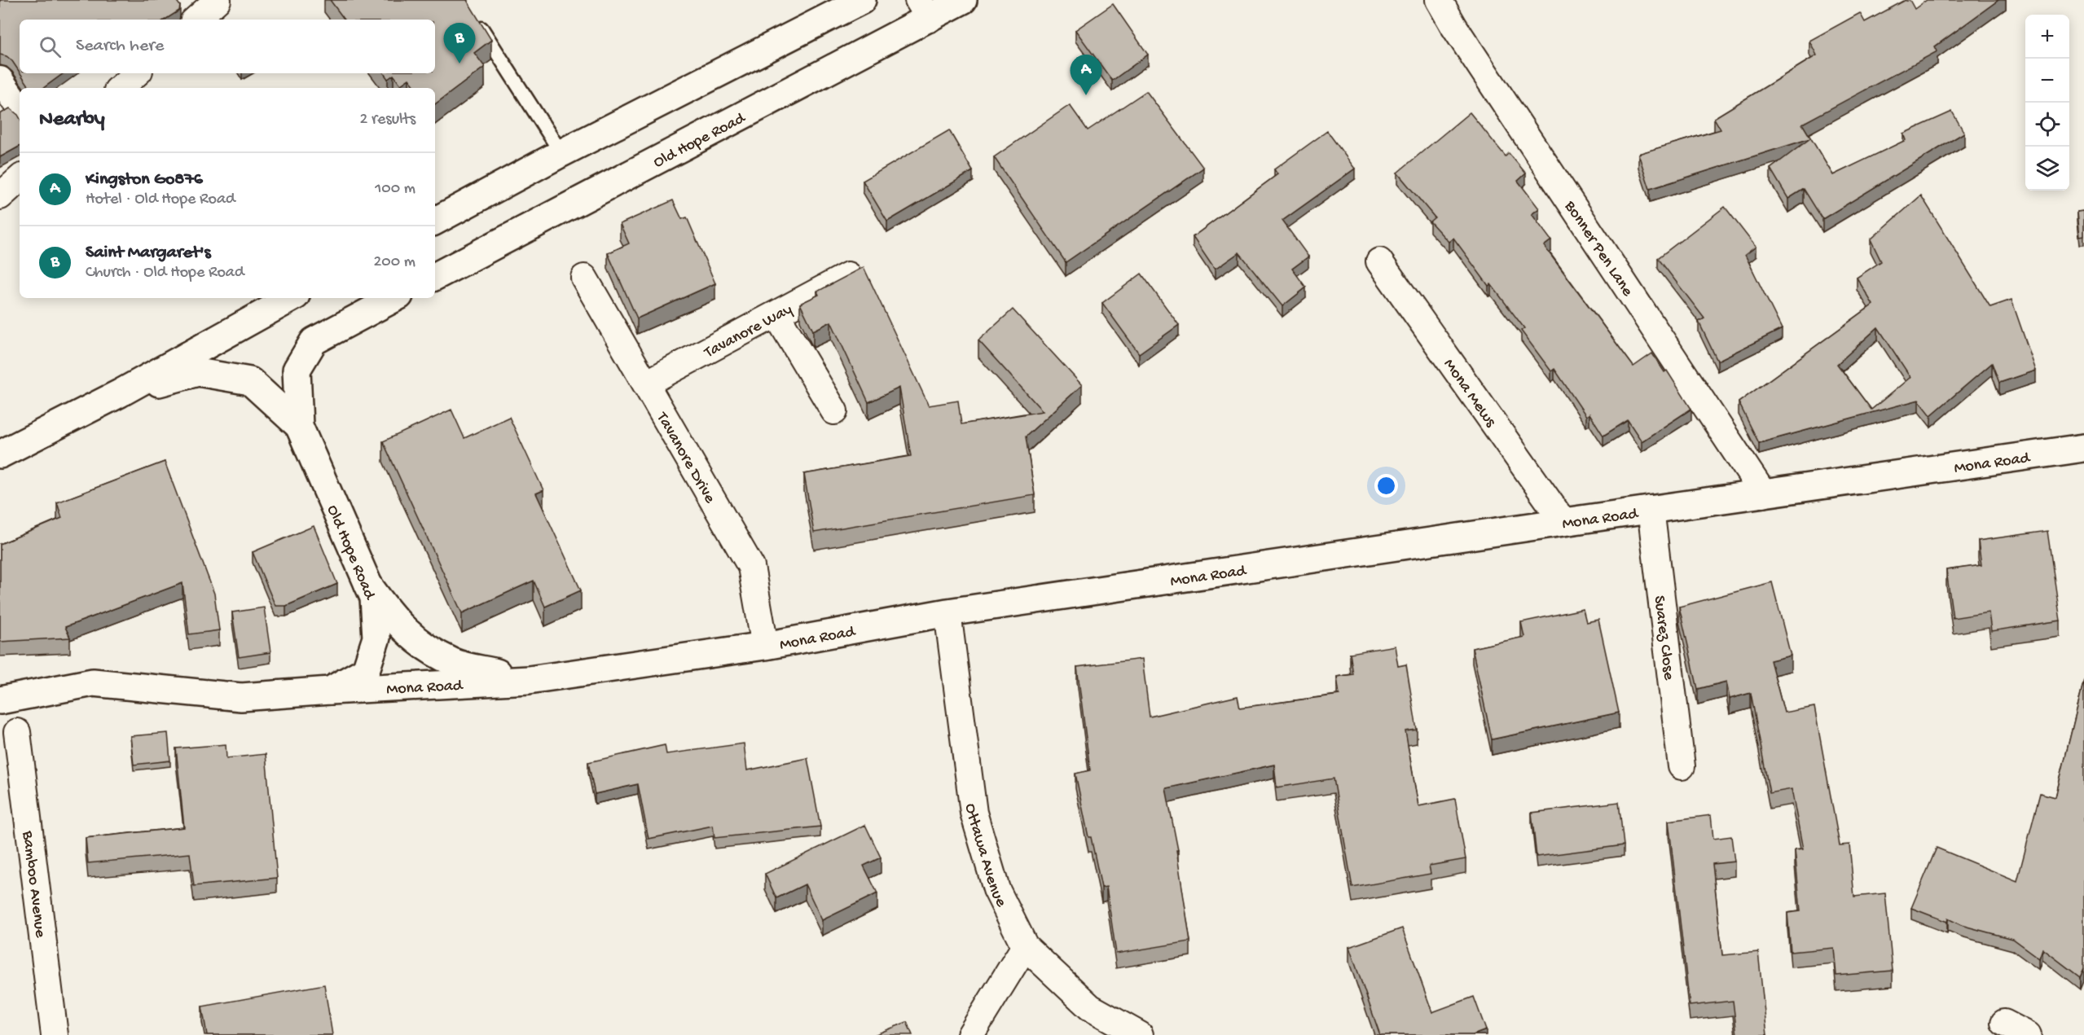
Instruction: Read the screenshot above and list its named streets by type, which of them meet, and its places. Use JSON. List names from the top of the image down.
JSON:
{
  "streets": {
    "main road": ["Old Hope Road", "Mona Road"],
    "street": [
      "Bonner Pen Lane",
      "Tavanore Way",
      "Mona Mews",
      "Tavanore Drive",
      "Suarez Close",
      "Ottawa Avenue",
      "Bamboo Avenue"
    ]
  },
  "crossings": [
    ["Old Hope Road", "Mona Road"],
    ["Bonner Pen Lane", "Mona Road"],
    ["Tavanore Way", "Tavanore Drive"],
    ["Mona Mews", "Mona Road"],
    ["Tavanore Drive", "Mona Road"],
    ["Mona Road", "Suarez Close"],
    ["Mona Road", "Ottawa Avenue"]
  ],
  "page": {
    "map_buttons": ["+", "−"],
    "search": "Search here",
    "pins": ["B", "A"],
    "heading": ["Nearby", "2 results"],
    "list": [
      {
        "mark": "A",
        "name": "Kingston Go876",
        "note": "Hotel · Old Hope Road",
        "value": "100 m"
      },
      {
        "mark": "B",
        "name": "Saint Margaret's",
        "note": "Church · Old Hope Road",
        "value": "200 m"
      }
    ]
  }
}
